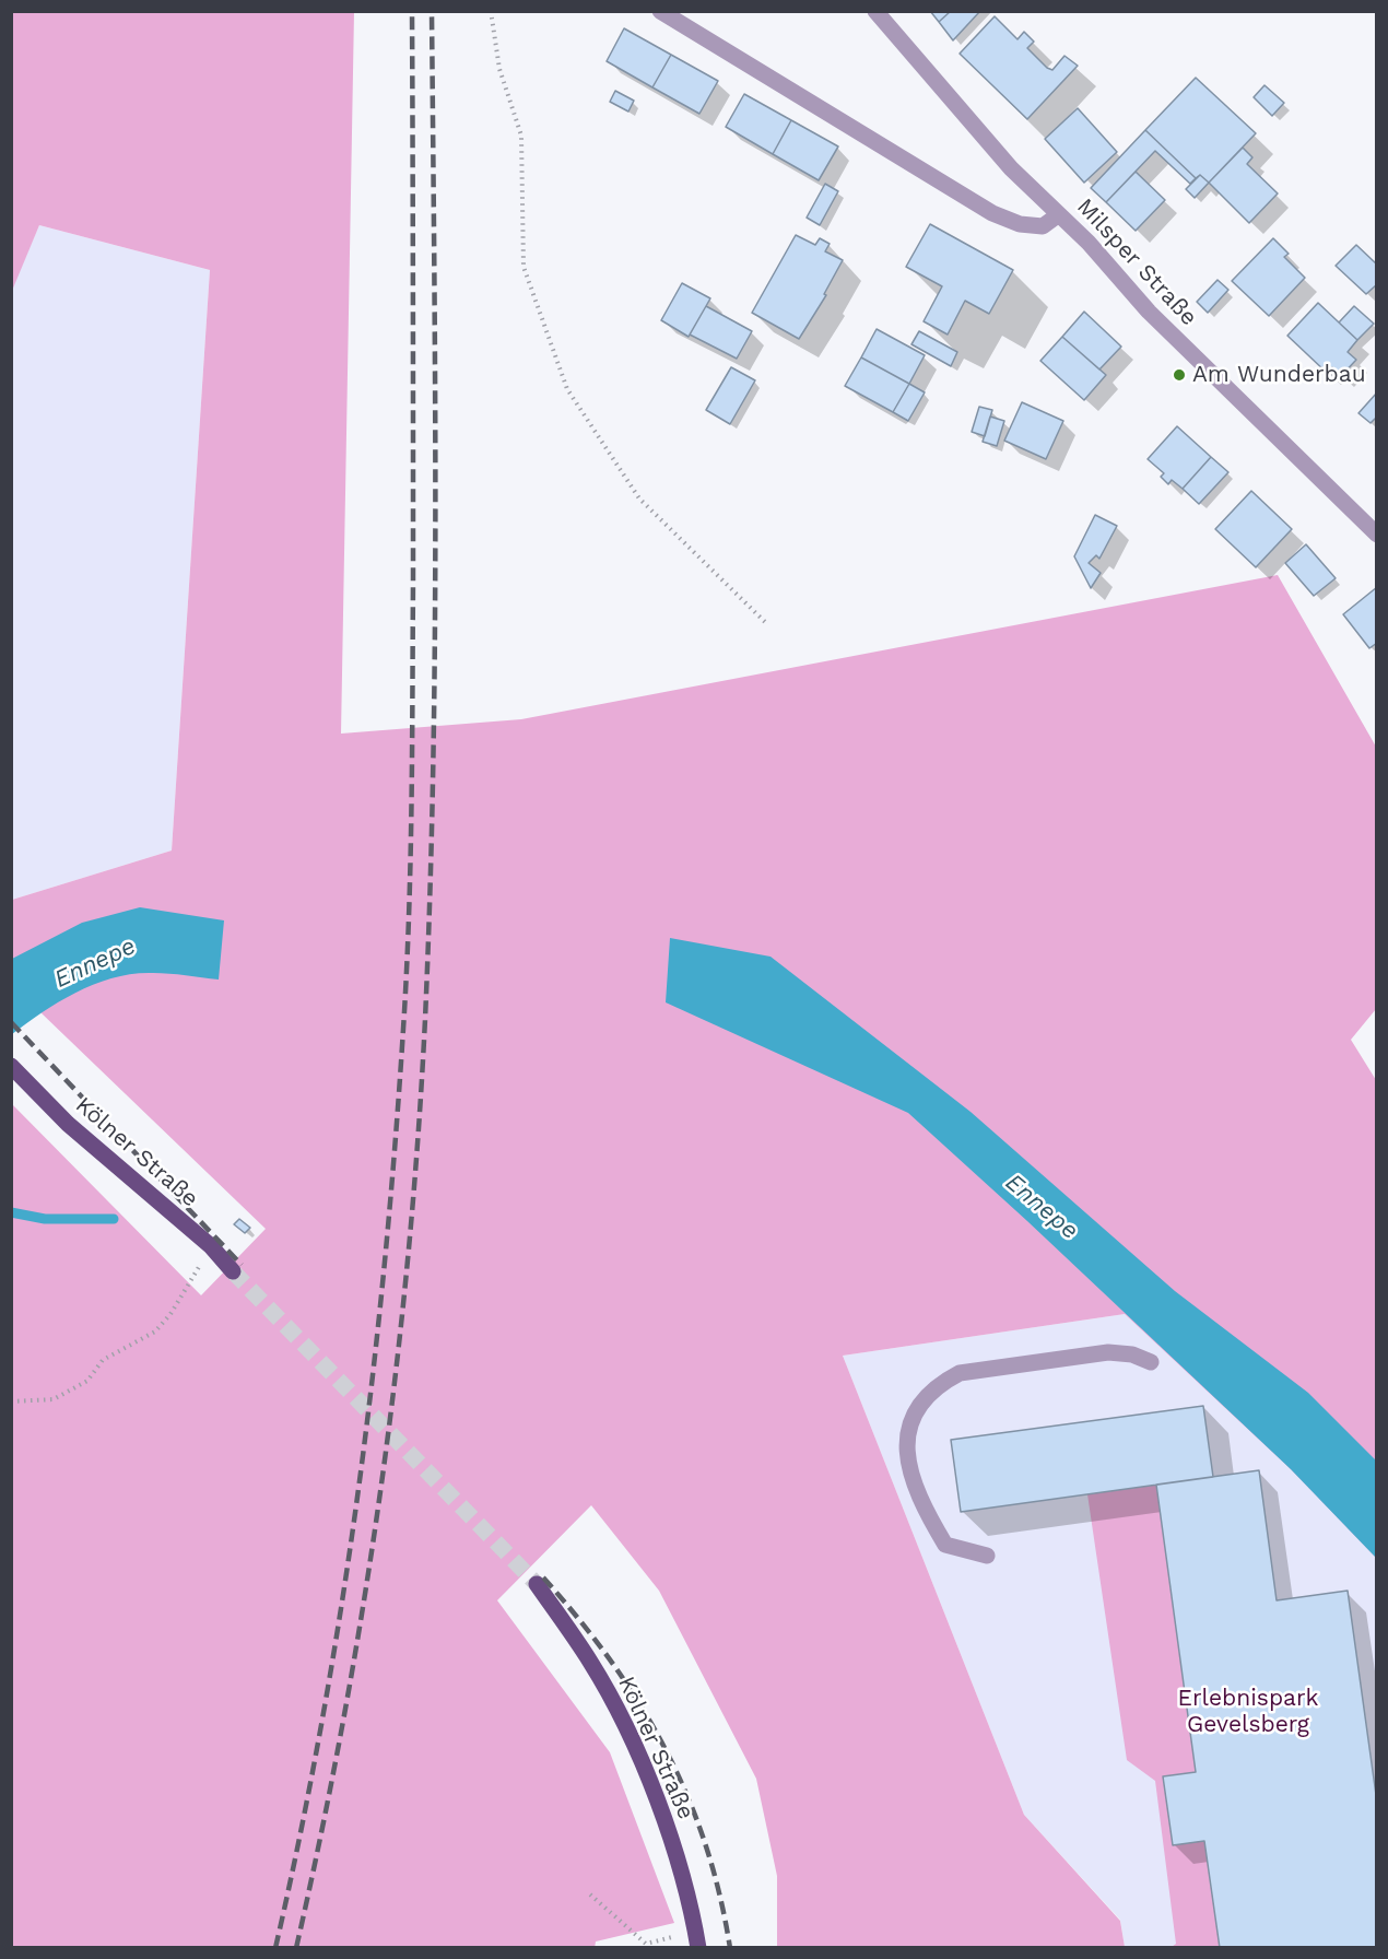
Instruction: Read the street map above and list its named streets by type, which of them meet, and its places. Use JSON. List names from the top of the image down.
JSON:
{
  "streets": {
    "main road": ["Kölner Straße"],
    "street": ["Milsper Straße"]
  },
  "water": ["Ennepe"],
  "parks": ["Erlebnispark Gevelsberg"],
  "places": ["Am Wunderbau"]
}
